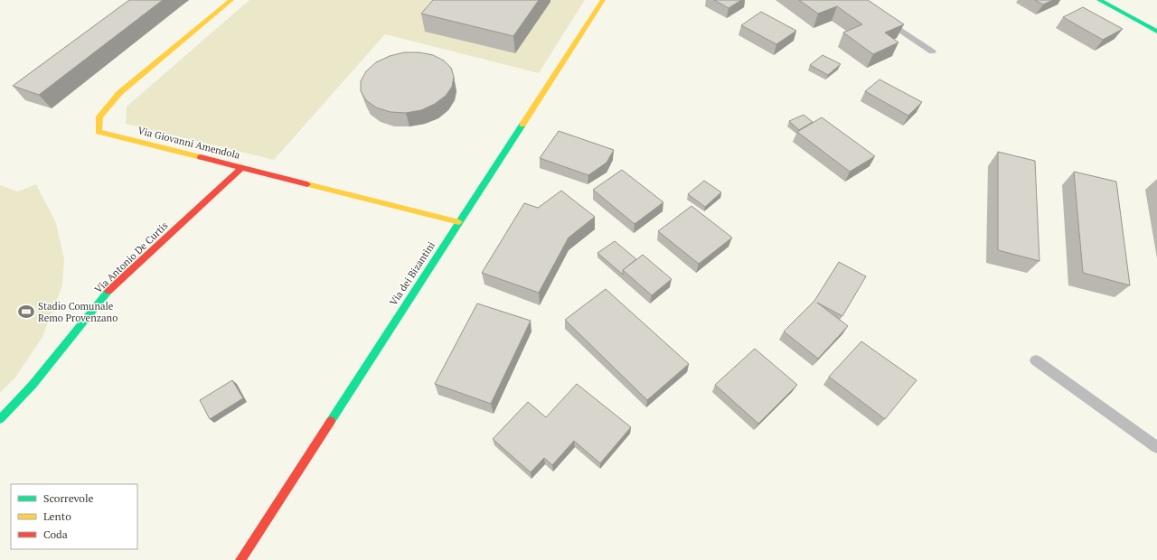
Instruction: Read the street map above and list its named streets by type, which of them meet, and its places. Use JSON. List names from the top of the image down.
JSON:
{
  "streets": {
    "street": ["Via Giovanni Amendola", "Via Antonio De Curtis", "Via dei Bizantini"]
  },
  "crossings": [
    ["Via Giovanni Amendola", "Via Antonio De Curtis"],
    ["Via Giovanni Amendola", "Via dei Bizantini"]
  ],
  "places": {
    "sports": ["Stadio Comunale Remo Provenzano"]
  },
  "legend": ["Scorrevole", "Lento", "Coda"]
}
